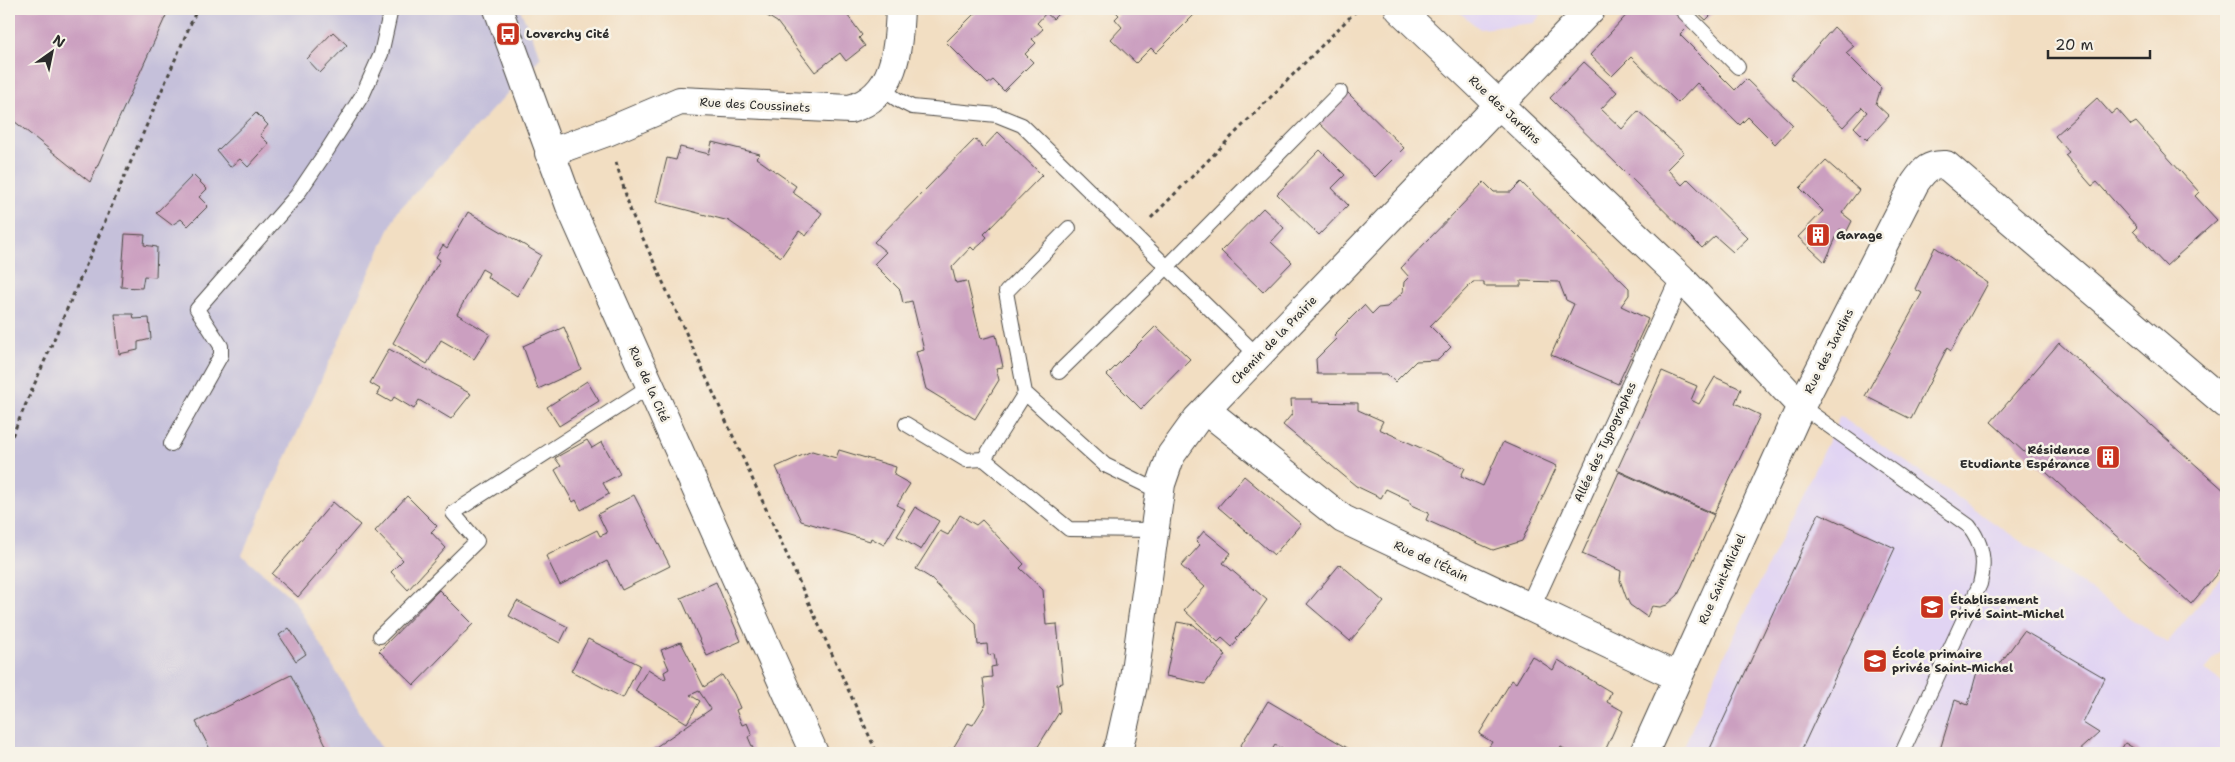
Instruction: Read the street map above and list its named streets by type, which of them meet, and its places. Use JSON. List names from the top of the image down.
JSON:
{
  "streets": {
    "street": [
      "Rue des Coussinets",
      "Rue des Jardins",
      "Chemin de la Prairie",
      "Rue de la Cité",
      "Allée des Typographes",
      "Rue de l'Étain",
      "Rue Saint-Michel"
    ]
  },
  "crossings": [
    ["Rue des Coussinets", "Rue de la Cité"],
    ["Rue des Jardins", "Chemin de la Prairie"],
    ["Rue des Jardins", "Allée des Typographes"],
    ["Rue des Jardins", "Rue Saint-Michel"],
    ["Chemin de la Prairie", "Rue de l'Étain"],
    ["Allée des Typographes", "Rue de l'Étain"],
    ["Rue de l'Étain", "Rue Saint-Michel"]
  ],
  "places": {
    "bus stop": ["Loverchy Cité"],
    "building": ["Garage", "Résidence Etudiante Espérance"],
    "school or university": ["Établissement Privé Saint-Michel", "École primaire privée Saint-Michel"]
  },
  "scale_bar": "20 m",
  "north": "top right"
}
